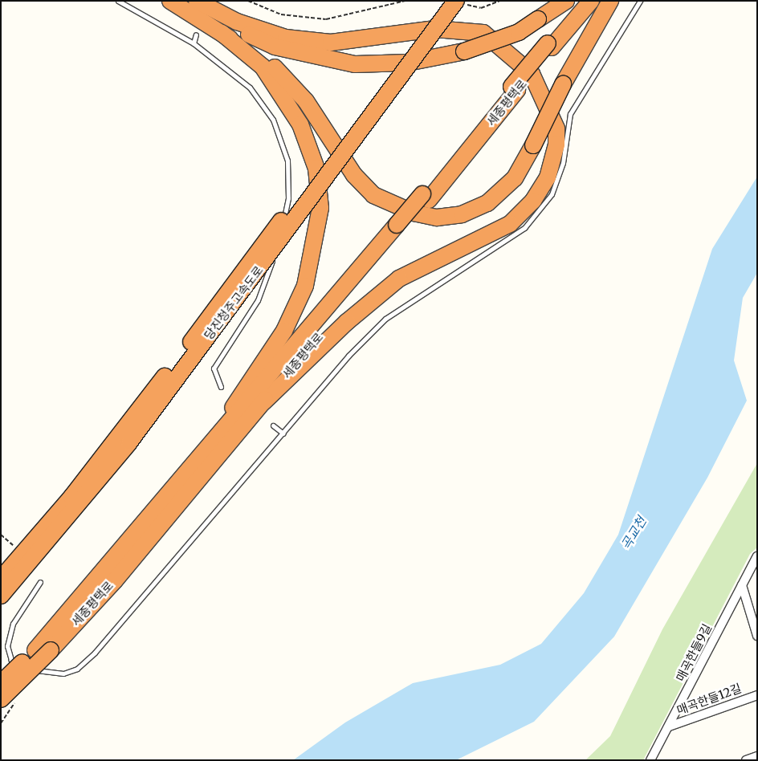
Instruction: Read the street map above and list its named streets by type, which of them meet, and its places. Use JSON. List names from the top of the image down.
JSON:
{
  "streets": {
    "highway": ["세종평택로", "당진청주고속도로"],
    "street": ["매곡한들9길", "매곡한들12길"]
  },
  "crossings": [
    ["매곡한들9길", "매곡한들12길"]
  ],
  "water": ["곡교천"]
}
